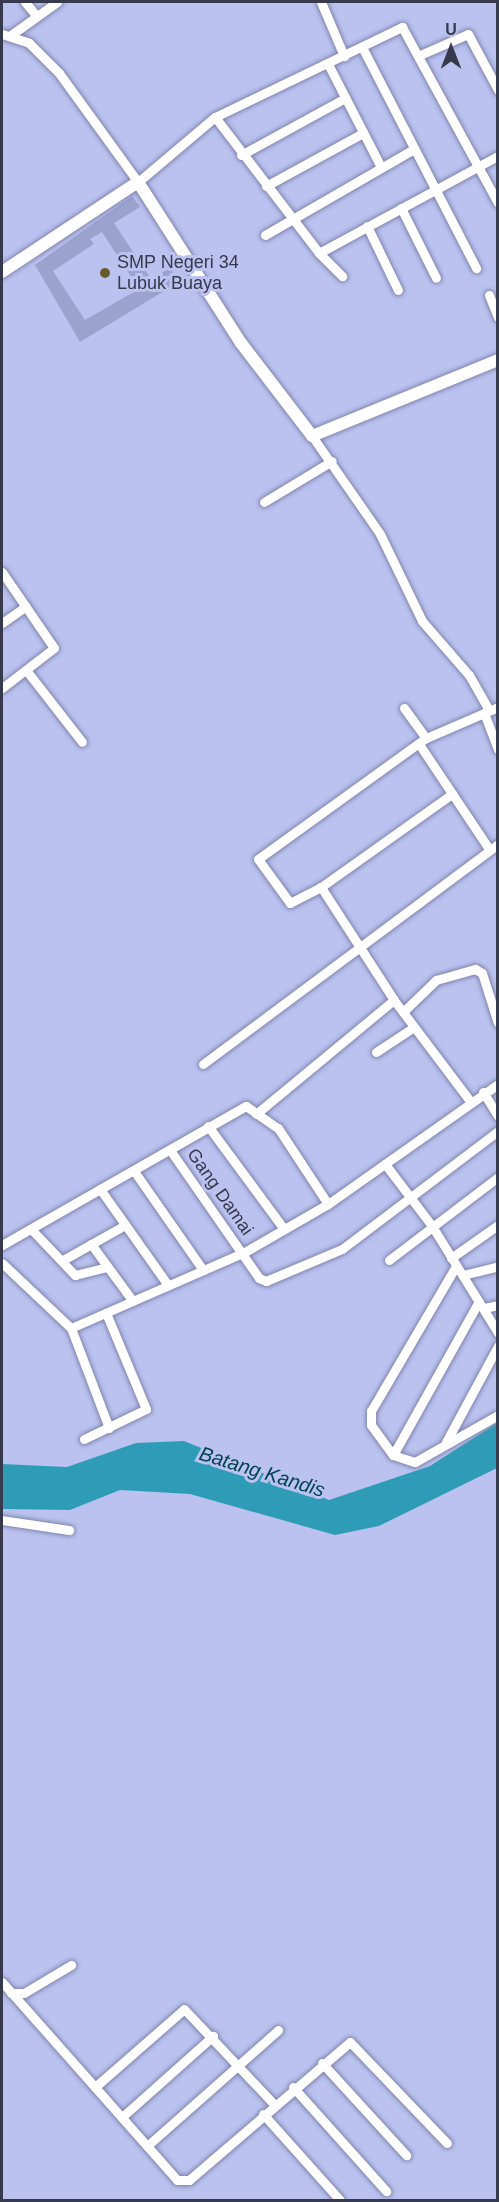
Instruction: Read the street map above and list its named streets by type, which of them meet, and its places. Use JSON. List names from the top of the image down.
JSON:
{
  "streets": {
    "street": ["Gang Damai"]
  },
  "water": ["Batang Kandis"],
  "places": ["SMP Negeri 34 Lubuk Buaya"],
  "north": "top"
}
